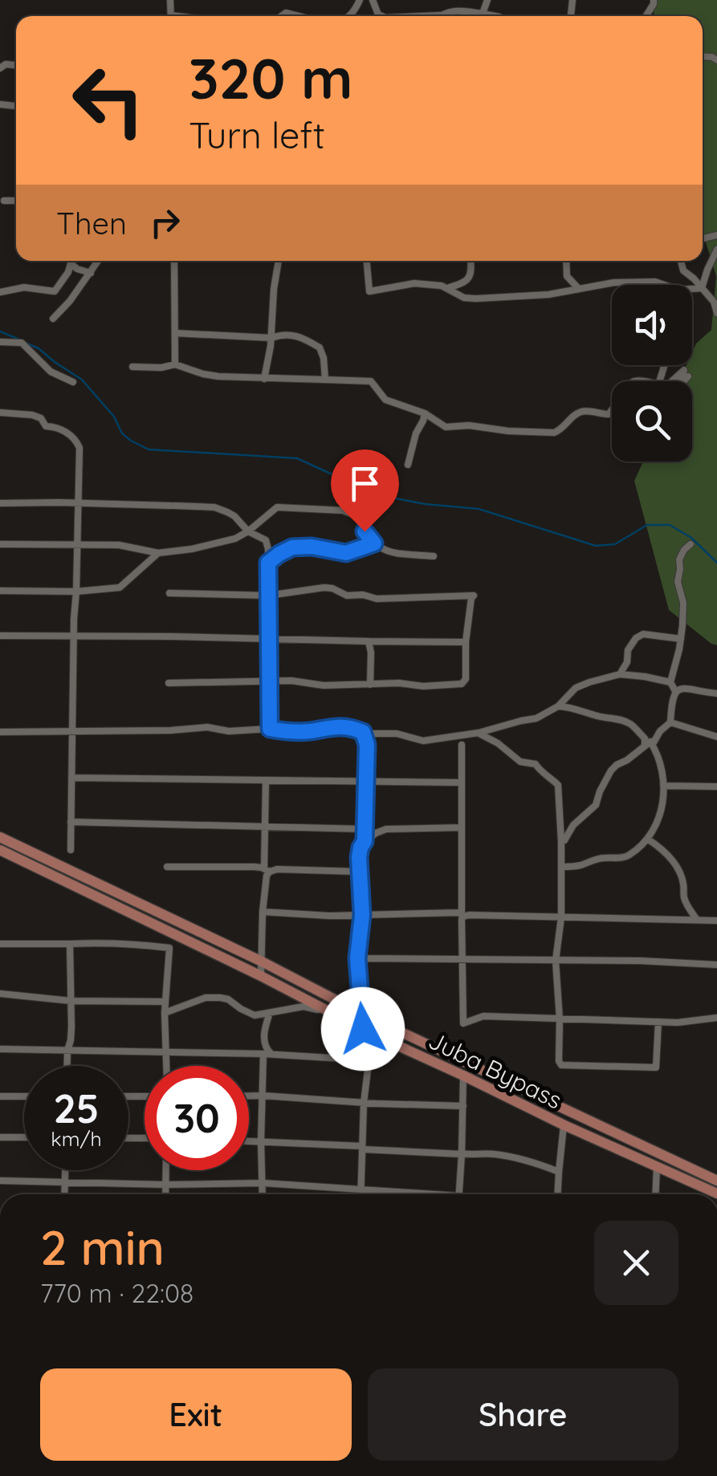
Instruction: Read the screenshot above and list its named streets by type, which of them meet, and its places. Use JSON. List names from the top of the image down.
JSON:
{
  "streets": {
    "main road": ["Juba Bypass"]
  },
  "page": {
    "turn": ["320 m", "Turn left"],
    "then": "Then",
    "speed": "25 km/h",
    "limit": "30",
    "heading": ["2 min", "770 m · 22:08"],
    "buttons": ["Exit", "Share"]
  }
}
